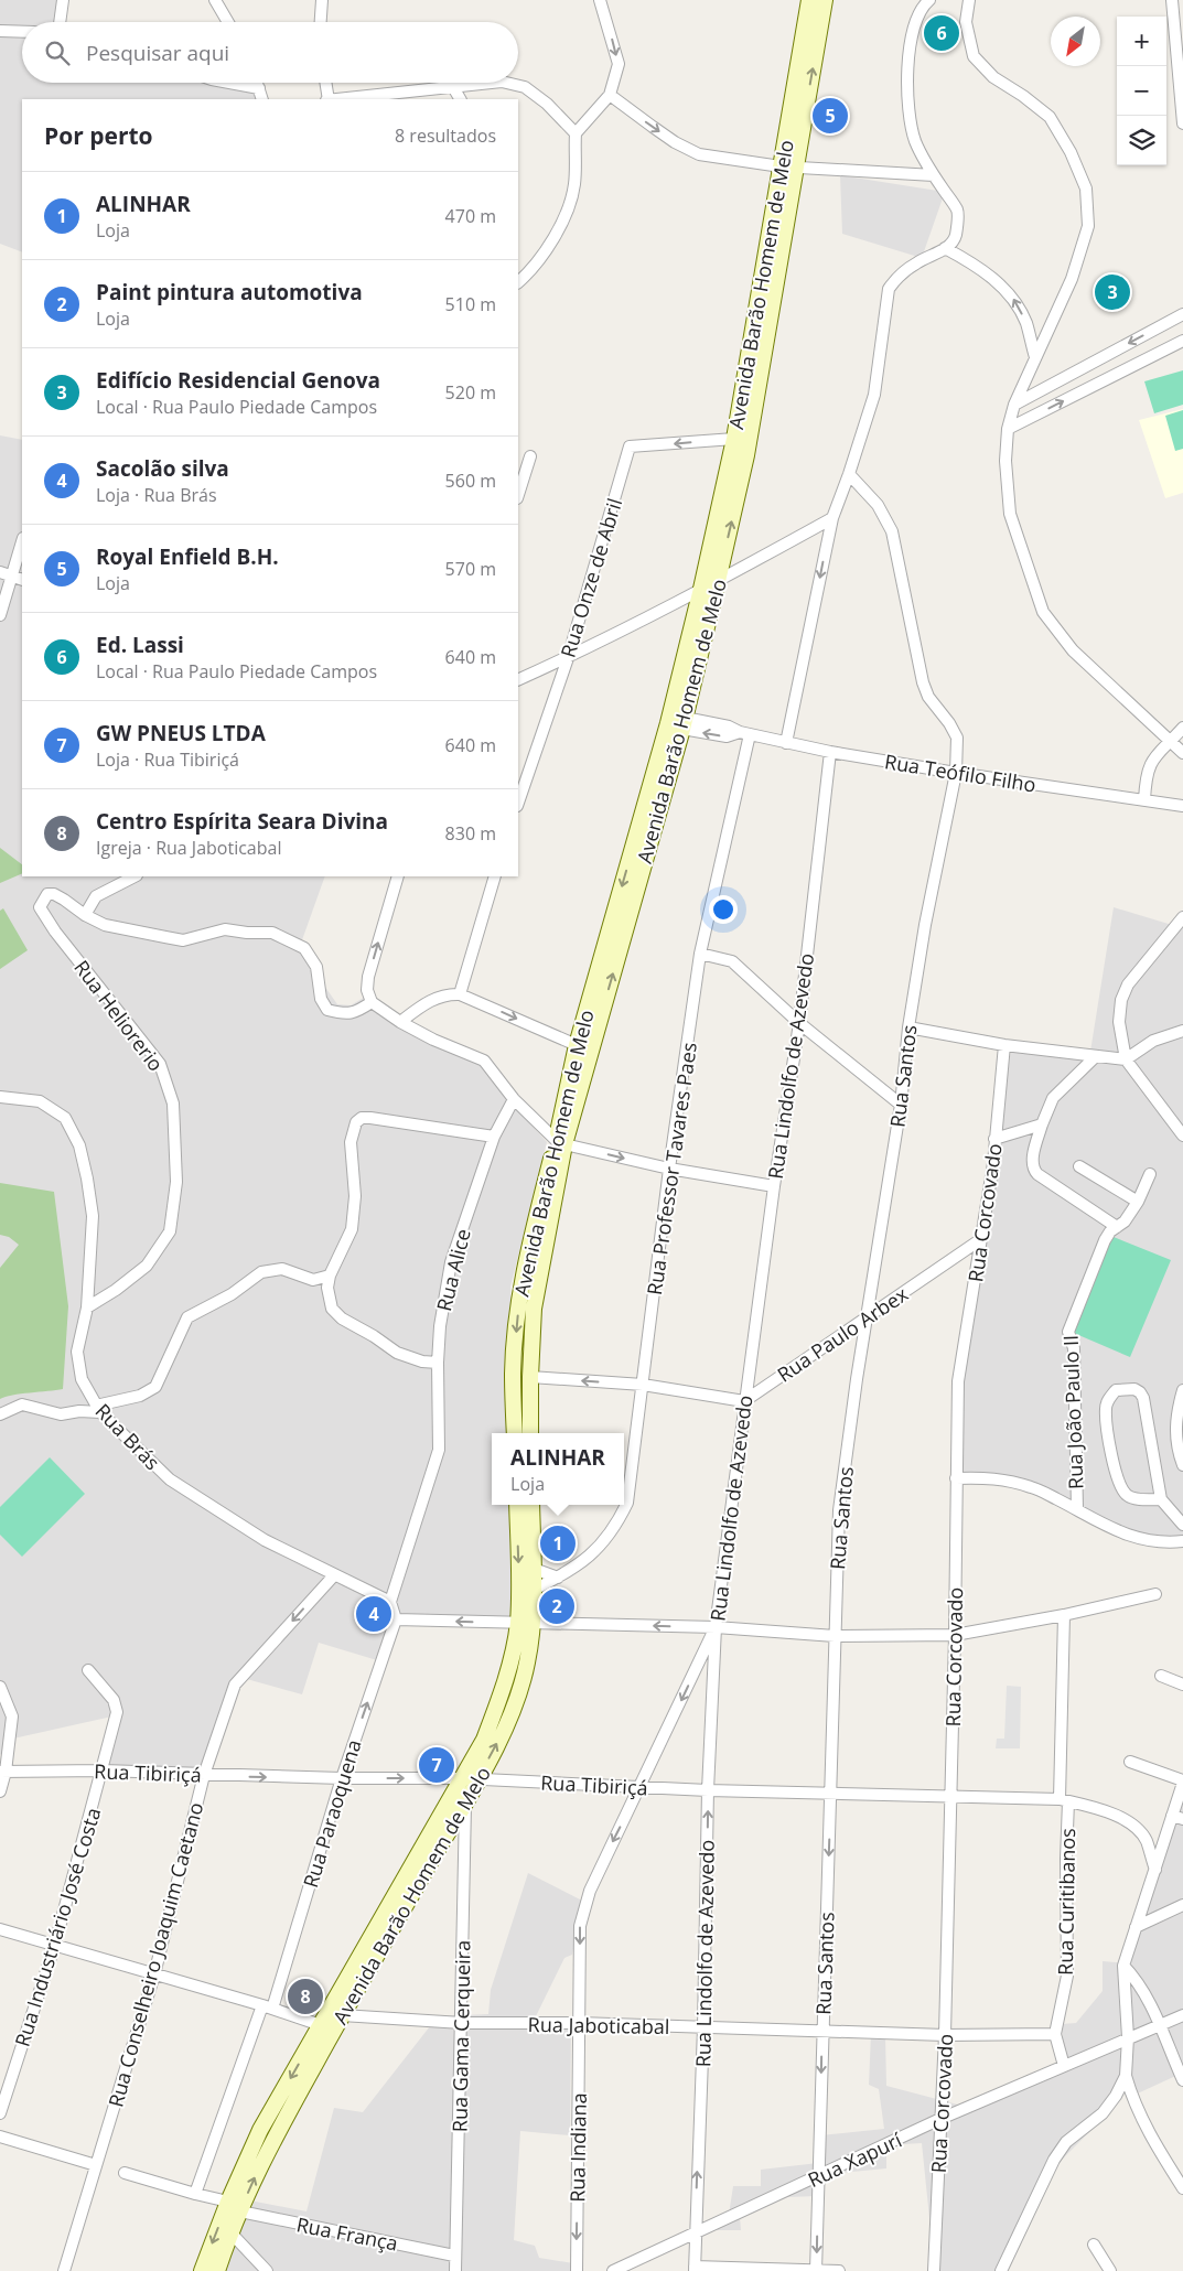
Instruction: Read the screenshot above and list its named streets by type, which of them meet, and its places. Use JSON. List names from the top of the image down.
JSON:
{
  "streets": {
    "main road": ["Avenida Barão Homem de Melo"],
    "street": [
      "Rua Onze de Abril",
      "Rua Teófilo Filho",
      "Rua Heliorerio",
      "Rua Lindolfo de Azevedo",
      "Rua Santos",
      "Rua Professor Tavares Paes",
      "Rua Corcovado",
      "Rua Alice",
      "Rua Paulo Arbex",
      "Rua João Paulo II",
      "Rua Brás",
      "Rua Tibiriçá",
      "Rua Paraoquena",
      "Rua Curitibanos",
      "Rua Industriário José Costa",
      "Rua Conselheiro Joaquim Caetano",
      "Rua Jaboticabal",
      "Rua Gama Cerqueira",
      "Rua Indiana",
      "Rua Xapurí",
      "Rua França"
    ]
  },
  "crossings": [
    ["Avenida Barão Homem de Melo", "Rua Onze de Abril"],
    ["Avenida Barão Homem de Melo", "Rua Teófilo Filho"],
    ["Avenida Barão Homem de Melo", "Rua Professor Tavares Paes"],
    ["Avenida Barão Homem de Melo", "Rua Tibiriçá"],
    ["Avenida Barão Homem de Melo", "Rua Jaboticabal"],
    ["Avenida Barão Homem de Melo", "Rua Gama Cerqueira"],
    ["Avenida Barão Homem de Melo", "Rua França"],
    ["Rua Teófilo Filho", "Rua Lindolfo de Azevedo"],
    ["Rua Teófilo Filho", "Rua Santos"],
    ["Rua Teófilo Filho", "Rua Professor Tavares Paes"],
    ["Rua Heliorerio", "Rua Brás"],
    ["Rua Lindolfo de Azevedo", "Rua Paulo Arbex"],
    ["Rua Lindolfo de Azevedo", "Rua Tibiriçá"],
    ["Rua Lindolfo de Azevedo", "Rua Jaboticabal"],
    ["Rua Lindolfo de Azevedo", "Rua Indiana"],
    ["Rua Lindolfo de Azevedo", "Rua Xapurí"],
    ["Rua Santos", "Rua Paulo Arbex"],
    ["Rua Santos", "Rua Tibiriçá"],
    ["Rua Santos", "Rua Jaboticabal"],
    ["Rua Santos", "Rua Xapurí"],
    ["Rua Corcovado", "Rua Paulo Arbex"],
    ["Rua Corcovado", "Rua Tibiriçá"],
    ["Rua Corcovado", "Rua Jaboticabal"],
    ["Rua Corcovado", "Rua Xapurí"],
    ["Rua Alice", "Rua Brás"],
    ["Rua Brás", "Rua Conselheiro Joaquim Caetano"],
    ["Rua Tibiriçá", "Rua Paraoquena"],
    ["Rua Tibiriçá", "Rua Curitibanos"],
    ["Rua Tibiriçá", "Rua Industriário José Costa"],
    ["Rua Tibiriçá", "Rua Conselheiro Joaquim Caetano"],
    ["Rua Tibiriçá", "Rua Indiana"],
    ["Rua Curitibanos", "Rua Jaboticabal"],
    ["Rua Curitibanos", "Rua Xapurí"],
    ["Rua Jaboticabal", "Rua Gama Cerqueira"],
    ["Rua Jaboticabal", "Rua Indiana"],
    ["Rua Gama Cerqueira", "Rua França"]
  ],
  "one_way": ["Rua Indiana"],
  "north": "bottom left",
  "page": {
    "pins": [
      "6",
      "5",
      "3",
      "1",
      "2",
      "4",
      "7",
      "8"
    ],
    "map_buttons": ["+", "−"],
    "search": "Pesquisar aqui",
    "heading": ["Por perto", "8 resultados"],
    "list": [
      {
        "mark": "1",
        "name": "ALINHAR",
        "note": "Loja",
        "value": "470 m"
      },
      {
        "mark": "2",
        "name": "Paint pintura automotiva",
        "note": "Loja",
        "value": "510 m"
      },
      {
        "mark": "3",
        "name": "Edifício Residencial Genova",
        "note": "Local · Rua Paulo Piedade Campos",
        "value": "520 m"
      },
      {
        "mark": "4",
        "name": "Sacolão silva",
        "note": "Loja · Rua Brás",
        "value": "560 m"
      },
      {
        "mark": "5",
        "name": "Royal Enfield B.H.",
        "note": "Loja",
        "value": "570 m"
      },
      {
        "mark": "6",
        "name": "Ed. Lassi",
        "note": "Local · Rua Paulo Piedade Campos",
        "value": "640 m"
      },
      {
        "mark": "7",
        "name": "GW PNEUS LTDA",
        "note": "Loja · Rua Tibiriçá",
        "value": "640 m"
      },
      {
        "mark": "8",
        "name": "Centro Espírita Seara Divina",
        "note": "Igreja · Rua Jaboticabal",
        "value": "830 m"
      }
    ],
    "popup": ["ALINHAR", "Loja"]
  }
}
